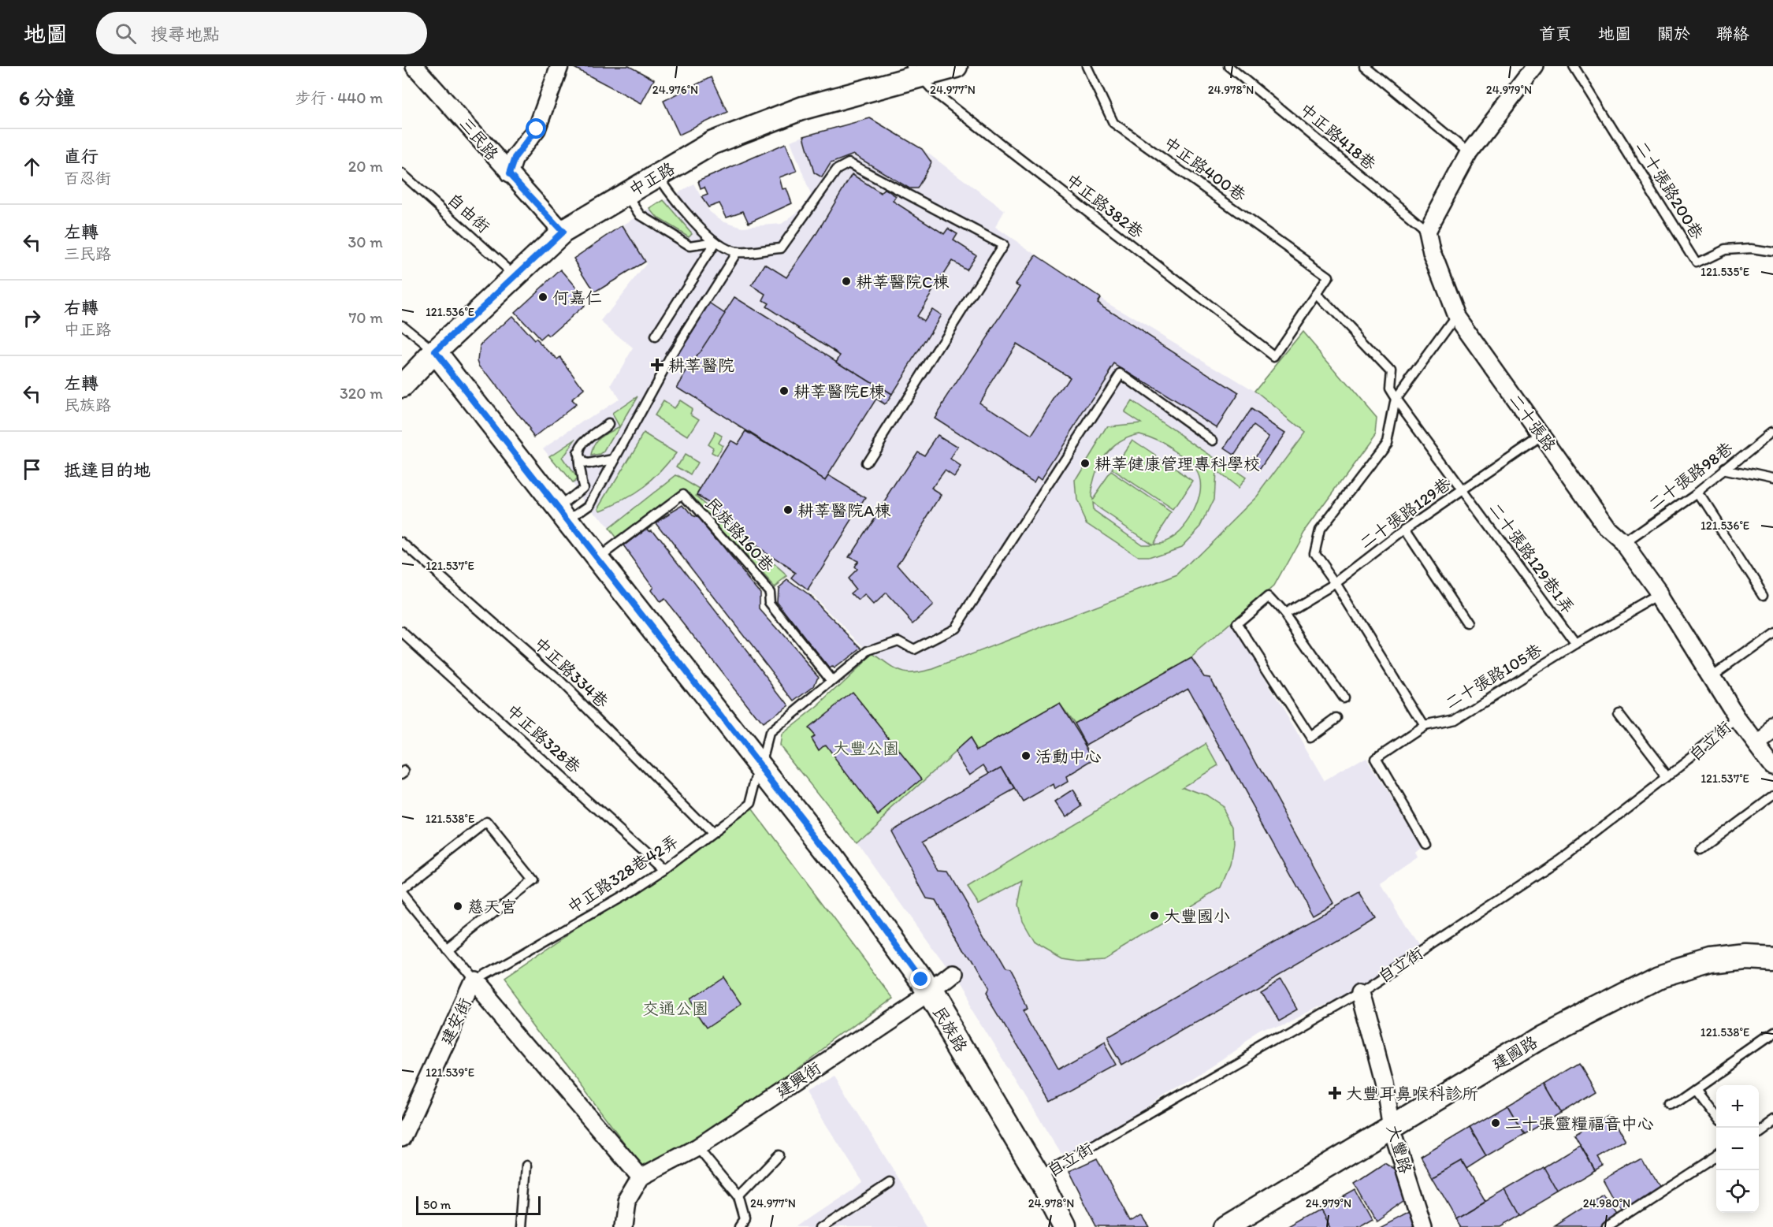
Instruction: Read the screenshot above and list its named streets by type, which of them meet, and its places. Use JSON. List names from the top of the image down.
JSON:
{
  "streets": {
    "street": [
      "三民路",
      "中正路",
      "二十張路",
      "自立街",
      "建安街",
      "民族路",
      "建國路",
      "建興街",
      "大豐路"
    ],
    "lane": [
      "中正路418巷",
      "中正路400巷",
      "二十張路200巷",
      "中正路382巷",
      "自由街",
      "二十張路98巷",
      "二十張路129巷",
      "民族路160巷",
      "二十張路129巷1弄",
      "中正路334巷",
      "二十張路105巷",
      "中正路328巷",
      "中正路328巷42弄"
    ]
  },
  "crossings": [
    ["中正路418巷", "二十張路"],
    ["三民路", "中正路"],
    ["中正路400巷", "中正路382巷"],
    ["中正路", "中正路382巷"],
    ["中正路", "自由街"],
    ["中正路", "民族路"],
    ["二十張路", "二十張路98巷"],
    ["二十張路", "二十張路129巷"],
    ["二十張路", "二十張路105巷"],
    ["二十張路", "自立街"],
    ["二十張路129巷", "二十張路129巷1弄"],
    ["民族路160巷", "民族路"],
    ["二十張路129巷1弄", "二十張路105巷"],
    ["中正路334巷", "中正路328巷42弄"],
    ["中正路328巷", "中正路328巷42弄"],
    ["自立街", "民族路"],
    ["自立街", "大豐路"],
    ["中正路328巷42弄", "建安街"],
    ["中正路328巷42弄", "民族路"],
    ["民族路", "建興街"],
    ["建國路", "大豐路"]
  ],
  "parks": ["大豐公園", "交通公園"],
  "places": {
    "other": [
      "耕莘醫院C棟",
      "何嘉仁",
      "耕莘醫院E棟",
      "耕莘健康管理專科學校",
      "耕莘醫院A棟",
      "活動中心",
      "慈天宮",
      "大豐國小",
      "二十張靈糧福音中心"
    ],
    "health": ["耕莘醫院", "大豐耳鼻喉科診所"]
  },
  "scale_bar": "50 m",
  "page": {
    "header": "地圖",
    "search": "搜尋地點",
    "nav": [
      "首頁",
      "地圖",
      "關於",
      "聯絡"
    ],
    "heading": ["6 分鐘", "步行 · 440 m"],
    "list": [
      ["直行", "百忍街", "20 m"],
      ["左轉", "三民路", "30 m"],
      ["右轉", "中正路", "70 m"],
      ["左轉", "民族路", "320 m"],
      "抵達目的地"
    ],
    "map_buttons": ["+", "−"],
    "scale": "50 m"
  },
  "coordinates": [
    "24.976°N",
    "24.977°N",
    "24.978°N",
    "24.979°N",
    "121.535°E",
    "121.536°E",
    "121.537°E",
    "121.538°E",
    "121.539°E",
    "24.980°N"
  ]
}
